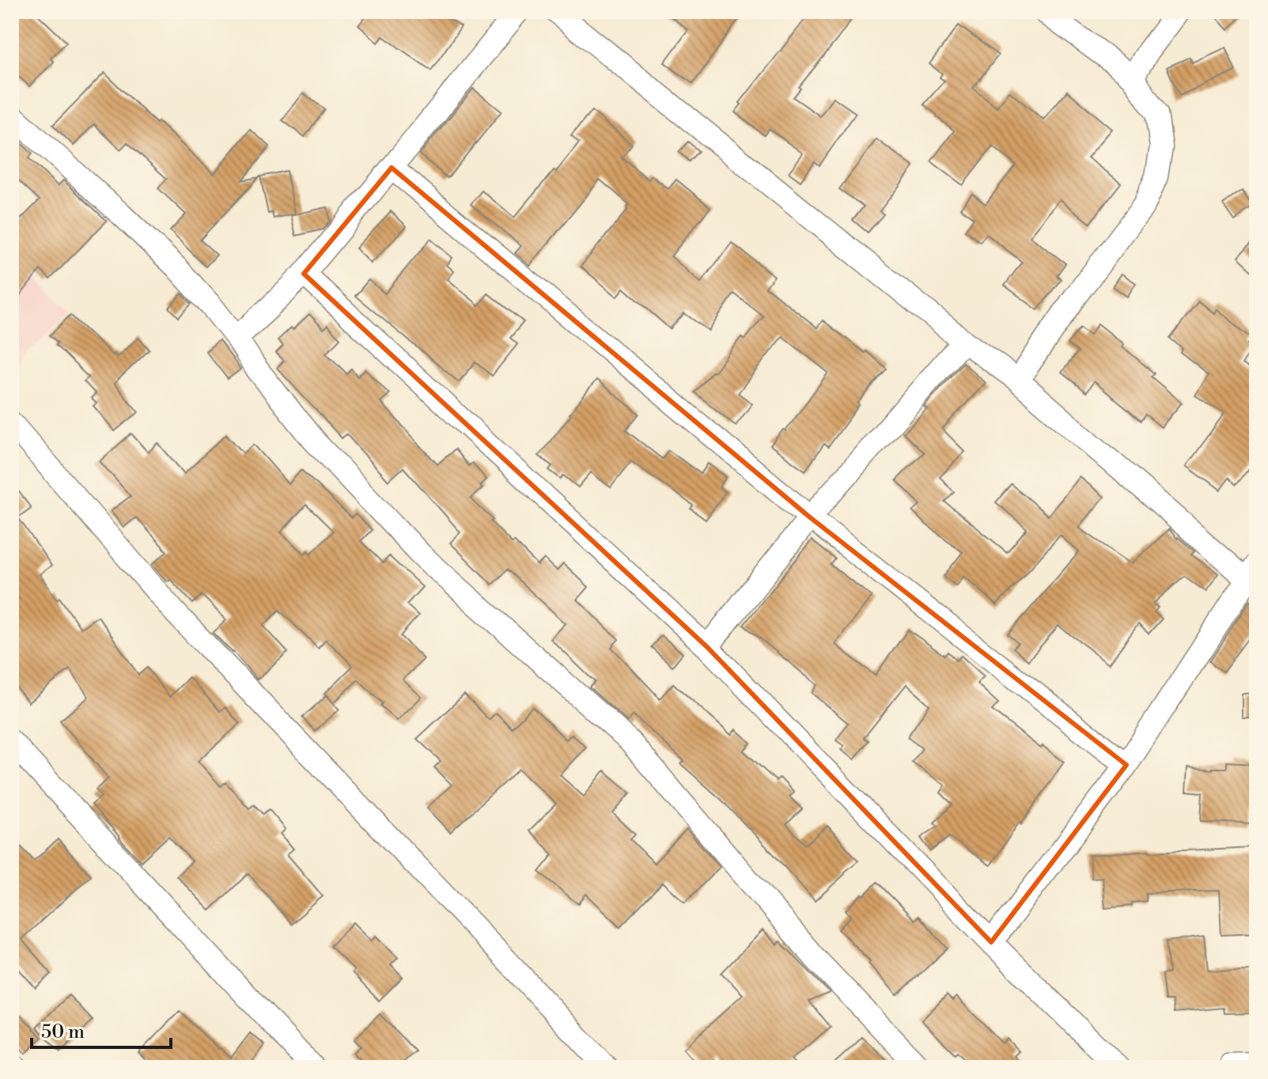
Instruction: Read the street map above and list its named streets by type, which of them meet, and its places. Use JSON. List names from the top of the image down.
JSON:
{
  "scale_bar": "50 m"
}
